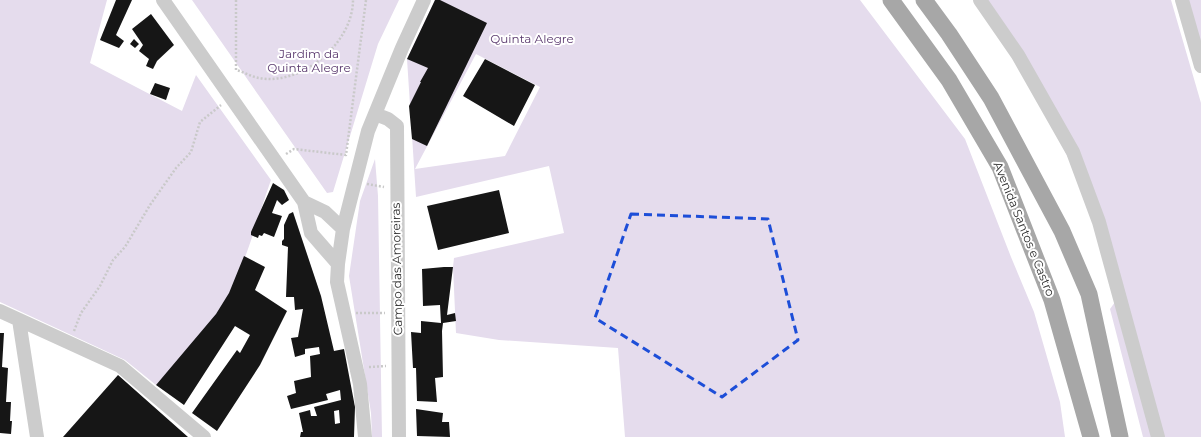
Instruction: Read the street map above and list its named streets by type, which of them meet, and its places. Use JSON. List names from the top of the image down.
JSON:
{
  "streets": {
    "main road": ["Avenida Santos e Castro"],
    "street": ["Campo das Amoreiras"]
  },
  "parks": ["Quinta Alegre", "Jardim da Quinta Alegre"]
}
